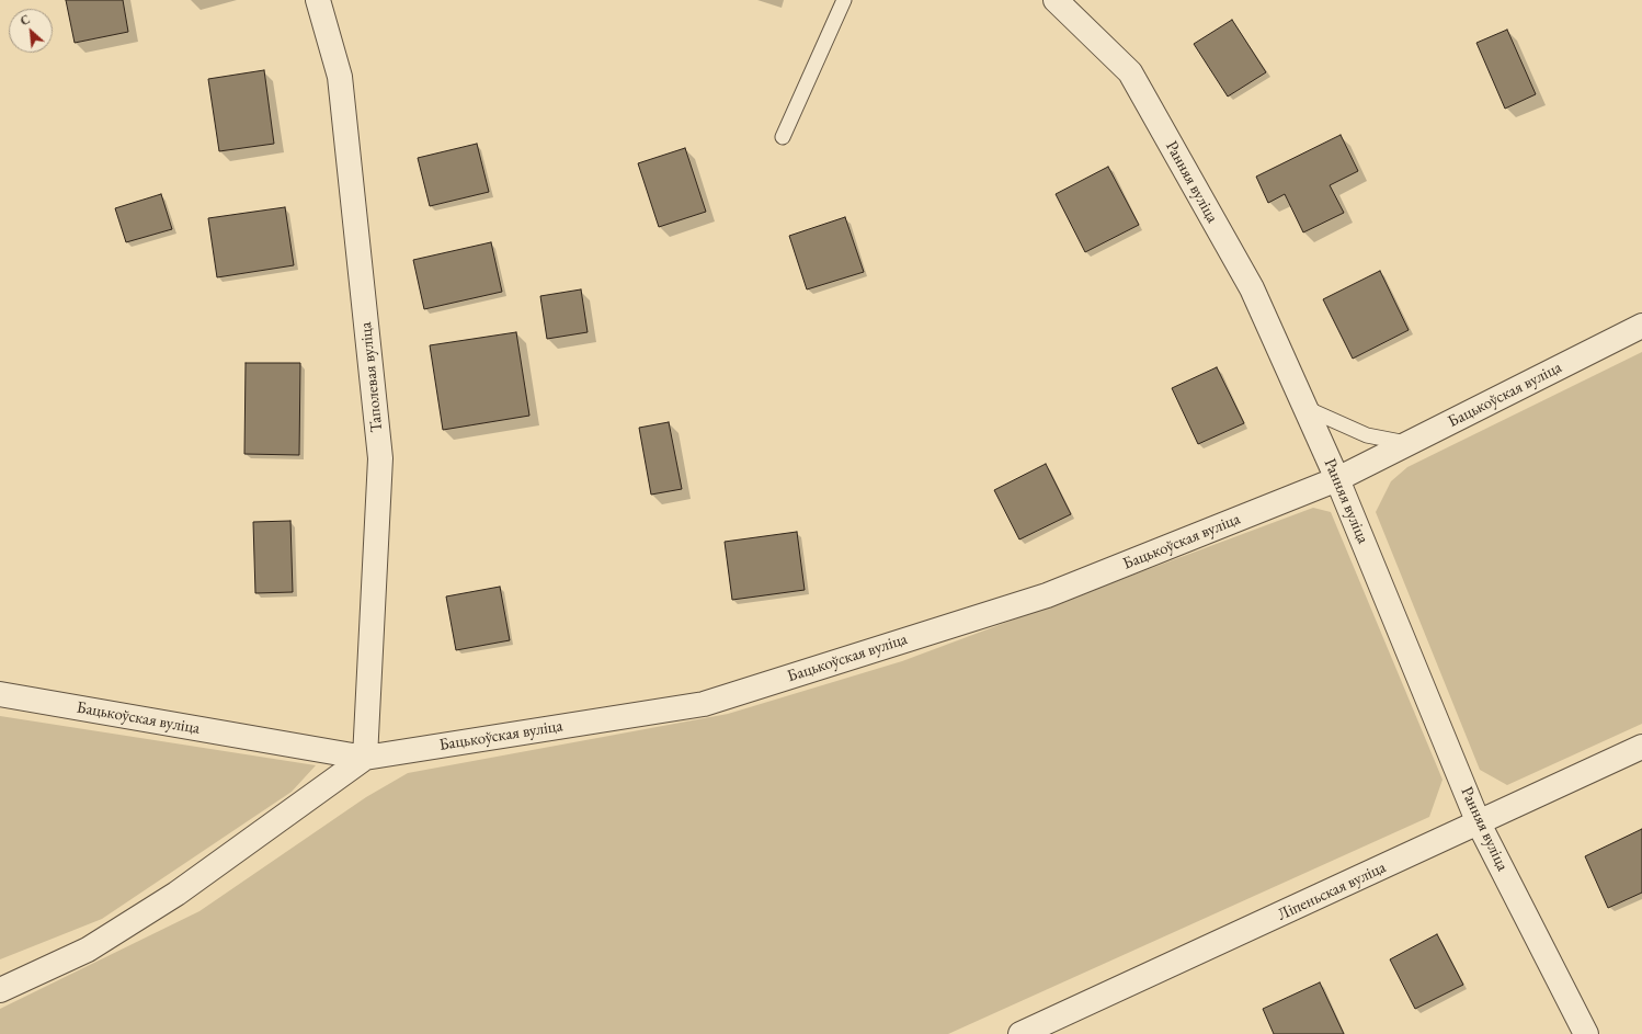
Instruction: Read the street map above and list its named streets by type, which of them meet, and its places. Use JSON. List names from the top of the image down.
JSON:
{
  "streets": {
    "street": [
      "Ранняя вуліца",
      "Таполевая вуліца",
      "Бацькоўская вуліца",
      "Ліпеньская вуліца"
    ]
  },
  "crossings": [
    ["Ранняя вуліца", "Бацькоўская вуліца"],
    ["Ранняя вуліца", "Ліпеньская вуліца"],
    ["Таполевая вуліца", "Бацькоўская вуліца"]
  ],
  "north": "top left"
}
